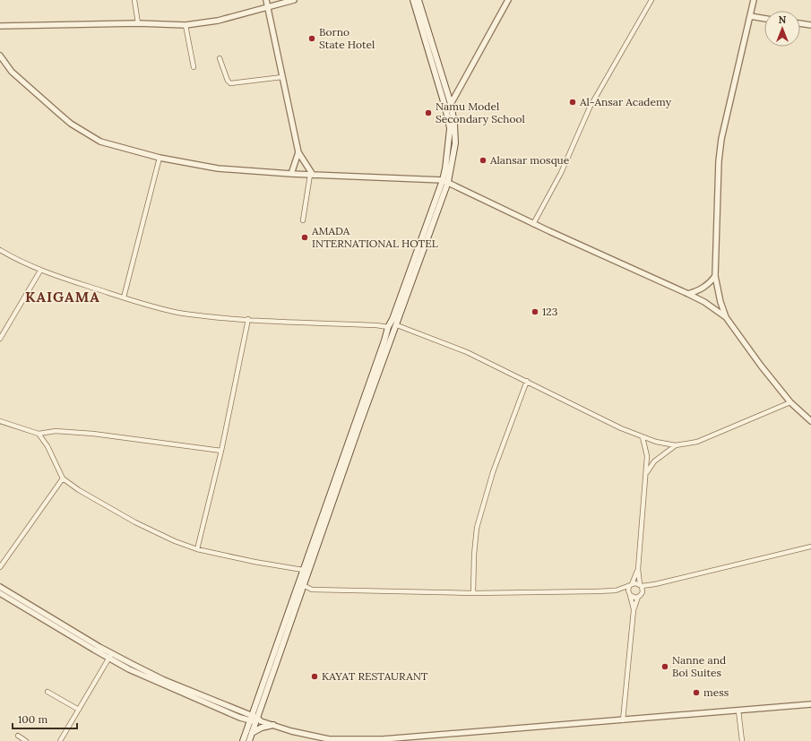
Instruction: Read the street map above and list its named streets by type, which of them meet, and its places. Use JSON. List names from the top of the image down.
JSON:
{
  "districts": ["KAIGAMA"],
  "places": [
    "Borno State Hotel",
    "Al-Ansar Academy",
    "Namu Model Secondary School",
    "Alansar mosque",
    "AMADA INTERNATIONAL HOTEL",
    "123",
    "Nanne and Boi Suites",
    "KAYAT RESTAURANT",
    "mess"
  ],
  "scale_bar": "100 m",
  "north": "top"
}
